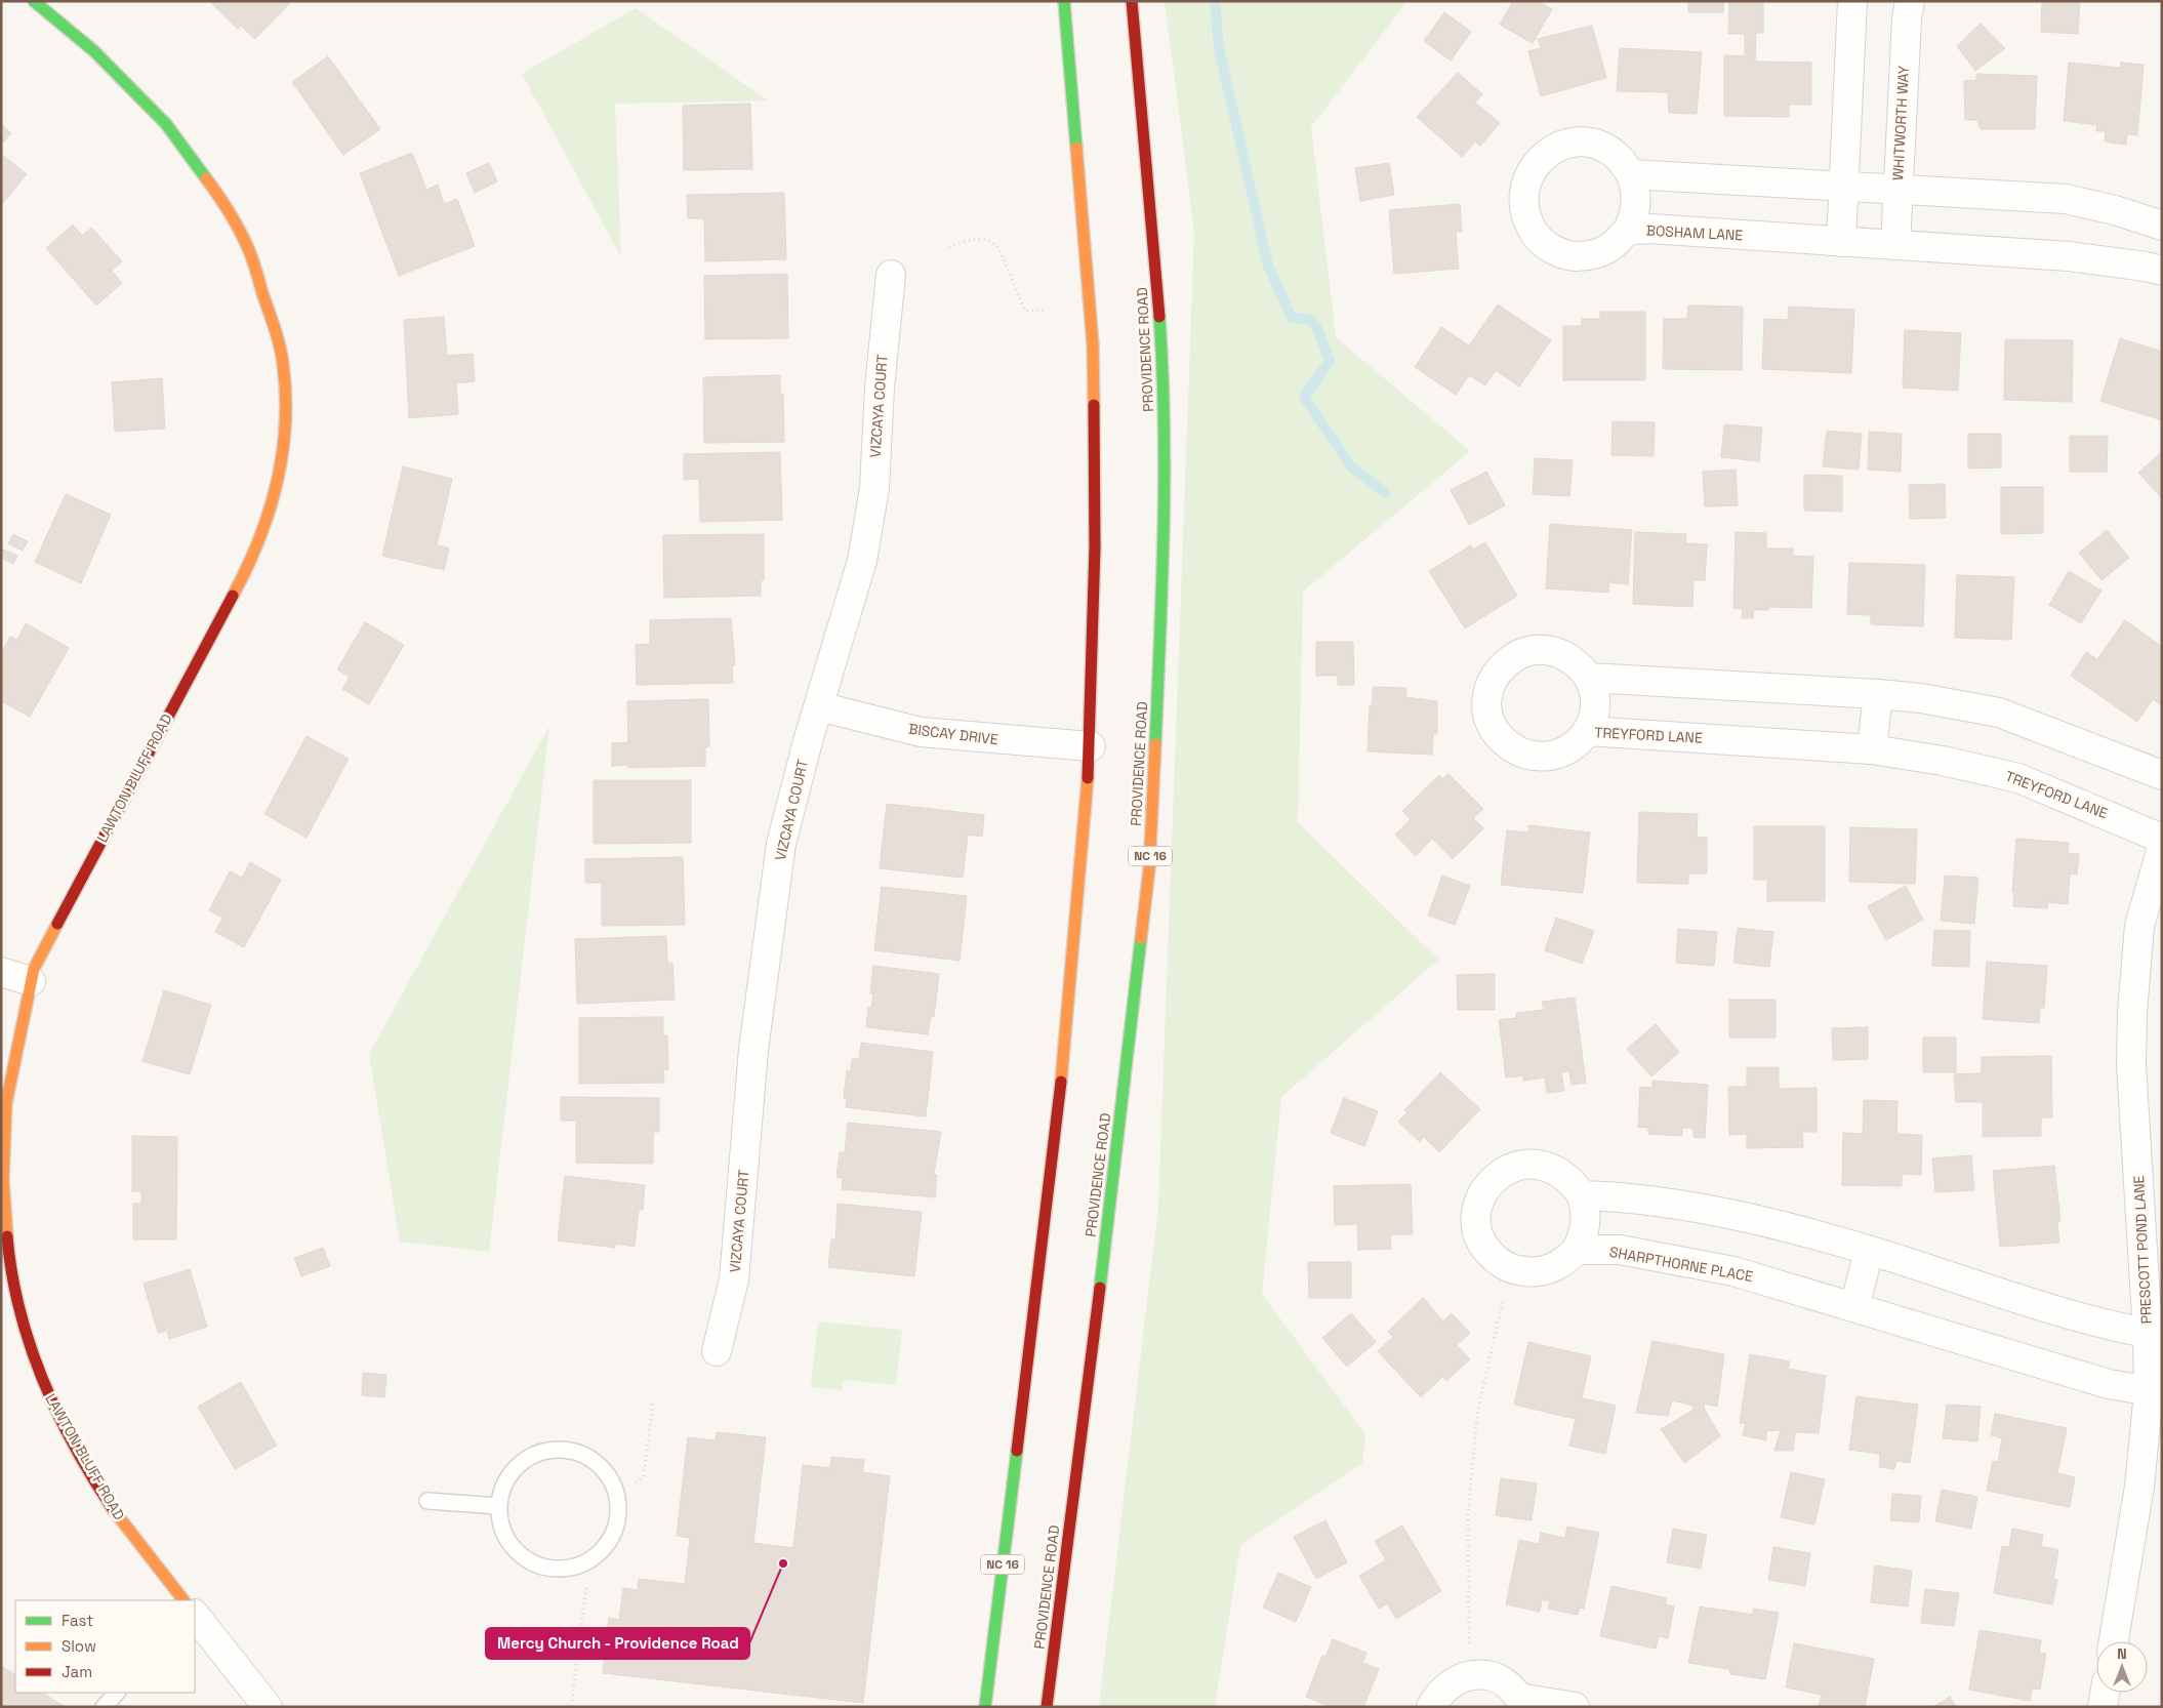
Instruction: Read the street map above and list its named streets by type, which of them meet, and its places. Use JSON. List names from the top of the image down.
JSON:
{
  "streets": {
    "main road": ["PROVIDENCE ROAD", "LAWTON BLUFF ROAD", "NC 16"],
    "street": [
      "WHITWORTH WAY",
      "BOSHAM LANE",
      "VIZCAYA COURT",
      "BISCAY DRIVE",
      "TREYFORD LANE",
      "PRESCOTT POND LANE",
      "SHARPTHORNE PLACE"
    ]
  },
  "crossings": [
    ["WHITWORTH WAY", "BOSHAM LANE"],
    ["VIZCAYA COURT", "BISCAY DRIVE"],
    ["BISCAY DRIVE", "NC 16"],
    ["PRESCOTT POND LANE", "SHARPTHORNE PLACE"]
  ],
  "places": ["Mercy Church - Providence Road"],
  "legend": ["Fast", "Slow", "Jam"],
  "north": "top"
}
